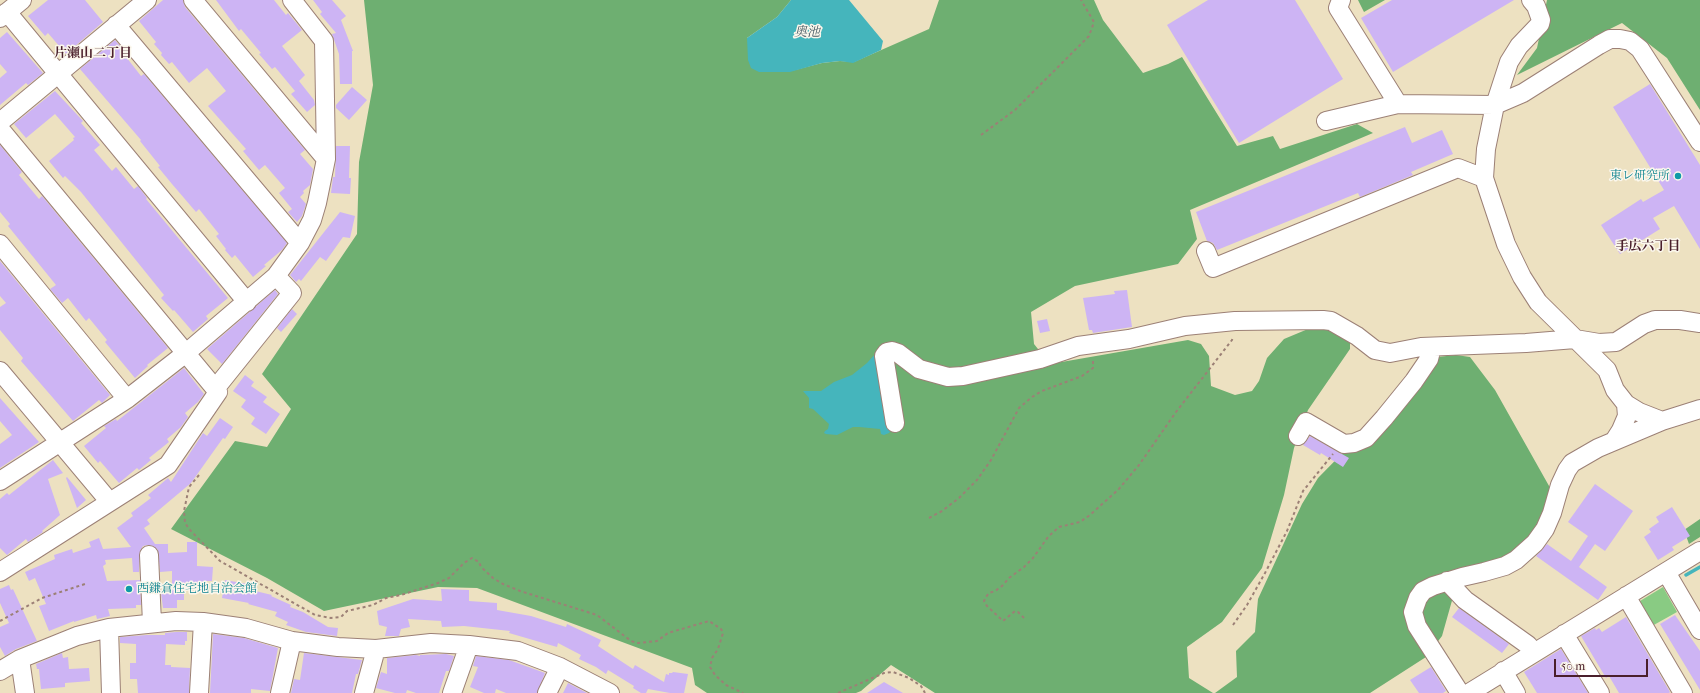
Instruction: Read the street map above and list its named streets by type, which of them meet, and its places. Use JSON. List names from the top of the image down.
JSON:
{
  "districts": ["片瀬山二丁目", "手広六丁目"],
  "water": ["奥池"],
  "places": ["東レ研究所", "西鎌倉住宅地自治会館"],
  "scale_bar": "50 m"
}
